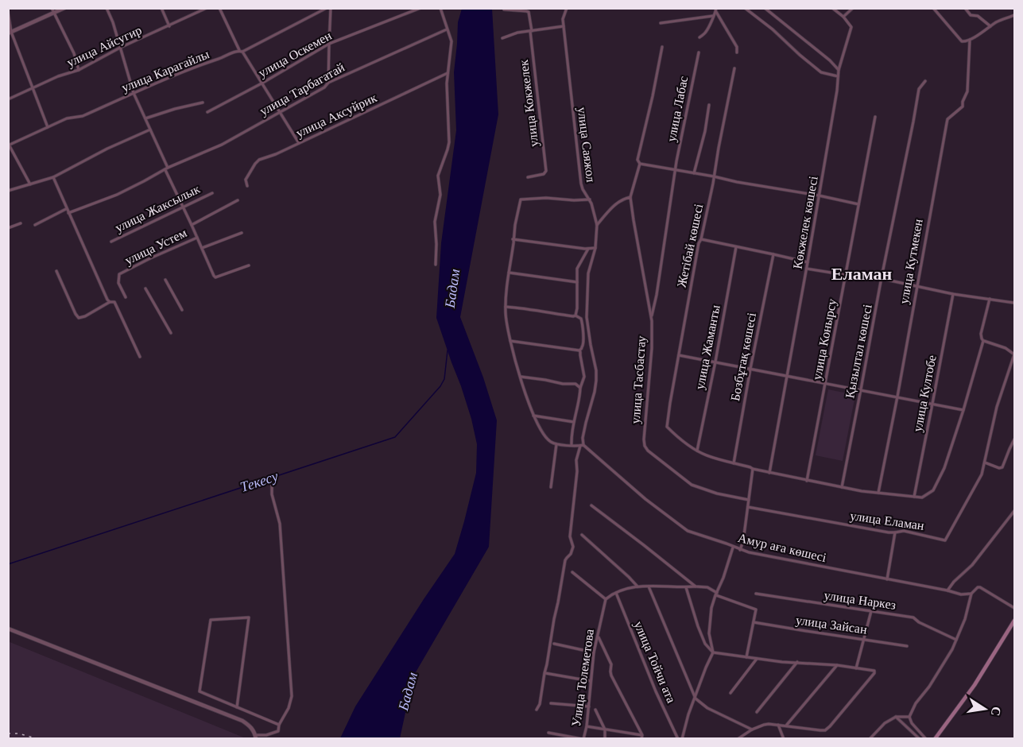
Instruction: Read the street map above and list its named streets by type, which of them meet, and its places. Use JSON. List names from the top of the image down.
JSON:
{
  "streets": {
    "street": [
      "улица Айсугир",
      "улица Оскемен",
      "улица Карагайлы",
      "улица Тарбагатай",
      "улица Кокжелек",
      "улица Лабас",
      "улица Аксуйрик",
      "улица Саяжол",
      "улица Жаксылык",
      "Көкжелек көшесі",
      "Жетібай көшесі",
      "улица Устем",
      "улица Кутмекен",
      "улица Конырсу",
      "улица Жаманты",
      "Қызылтал көшесі",
      "Бозбұтақ көшесі",
      "улица Тасбастау",
      "улица Култобе",
      "улица Еламан",
      "Амур аға көшесі",
      "улица Наркез",
      "улица Зайсан",
      "улица Тойчи ата",
      "Улица Толеметова"
    ]
  },
  "crossings": [
    ["улица Лабас", "улица Тасбастау"],
    ["улица Саяжол", "Амур аға көшесі"],
    ["Жетібай көшесі", "улица Жаманты"]
  ],
  "districts": ["Еламан"],
  "water": ["Бадам", "Текесу"],
  "north": "right"
}
